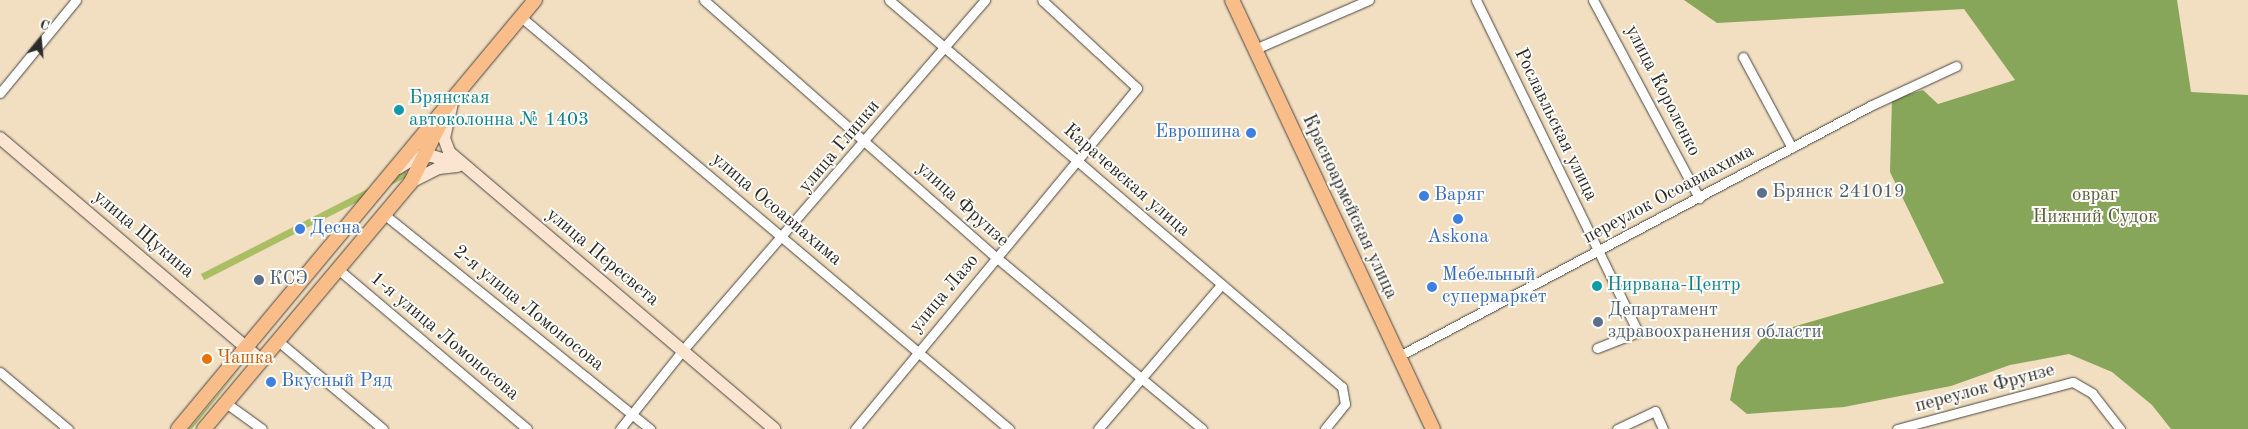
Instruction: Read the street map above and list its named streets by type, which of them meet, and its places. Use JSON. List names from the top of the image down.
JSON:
{
  "streets": {
    "main road": ["Красноармейская улица", "улица Щукина", "улица Пересвета"],
    "street": [
      "улица Короленко",
      "Рославльская улица",
      "улица Глинки",
      "Карачевская улица",
      "переулок Осоавиахима",
      "улица Фрунзе",
      "улица Осоавиахима",
      "улица Лазо",
      "2-я улица Ломоносова",
      "1-я улица Ломоносова",
      "переулок Фрунзе"
    ]
  },
  "crossings": [
    ["улица Короленко", "переулок Осоавиахима"],
    ["Рославльская улица", "переулок Осоавиахима"],
    ["улица Глинки", "Карачевская улица"],
    ["улица Глинки", "улица Фрунзе"],
    ["улица Глинки", "улица Осоавиахима"],
    ["улица Глинки", "улица Пересвета"],
    ["улица Глинки", "2-я улица Ломоносова"],
    ["Карачевская улица", "улица Лазо"],
    ["переулок Осоавиахима", "Красноармейская улица"],
    ["улица Фрунзе", "улица Лазо"],
    ["улица Осоавиахима", "улица Лазо"]
  ],
  "parks": ["овраг Нижний Судок"],
  "places": [
    "Брянская автоколонна № 1403",
    "Еврошина",
    "Брянск 241019",
    "Варяг",
    "Askona",
    "Десна",
    "КСЭ",
    "Нирвана-Центр",
    "Мебельный супермаркет",
    "Департамент здравоохранения области",
    "Чашка",
    "Вкусный Ряд"
  ],
  "north": "top"
}
